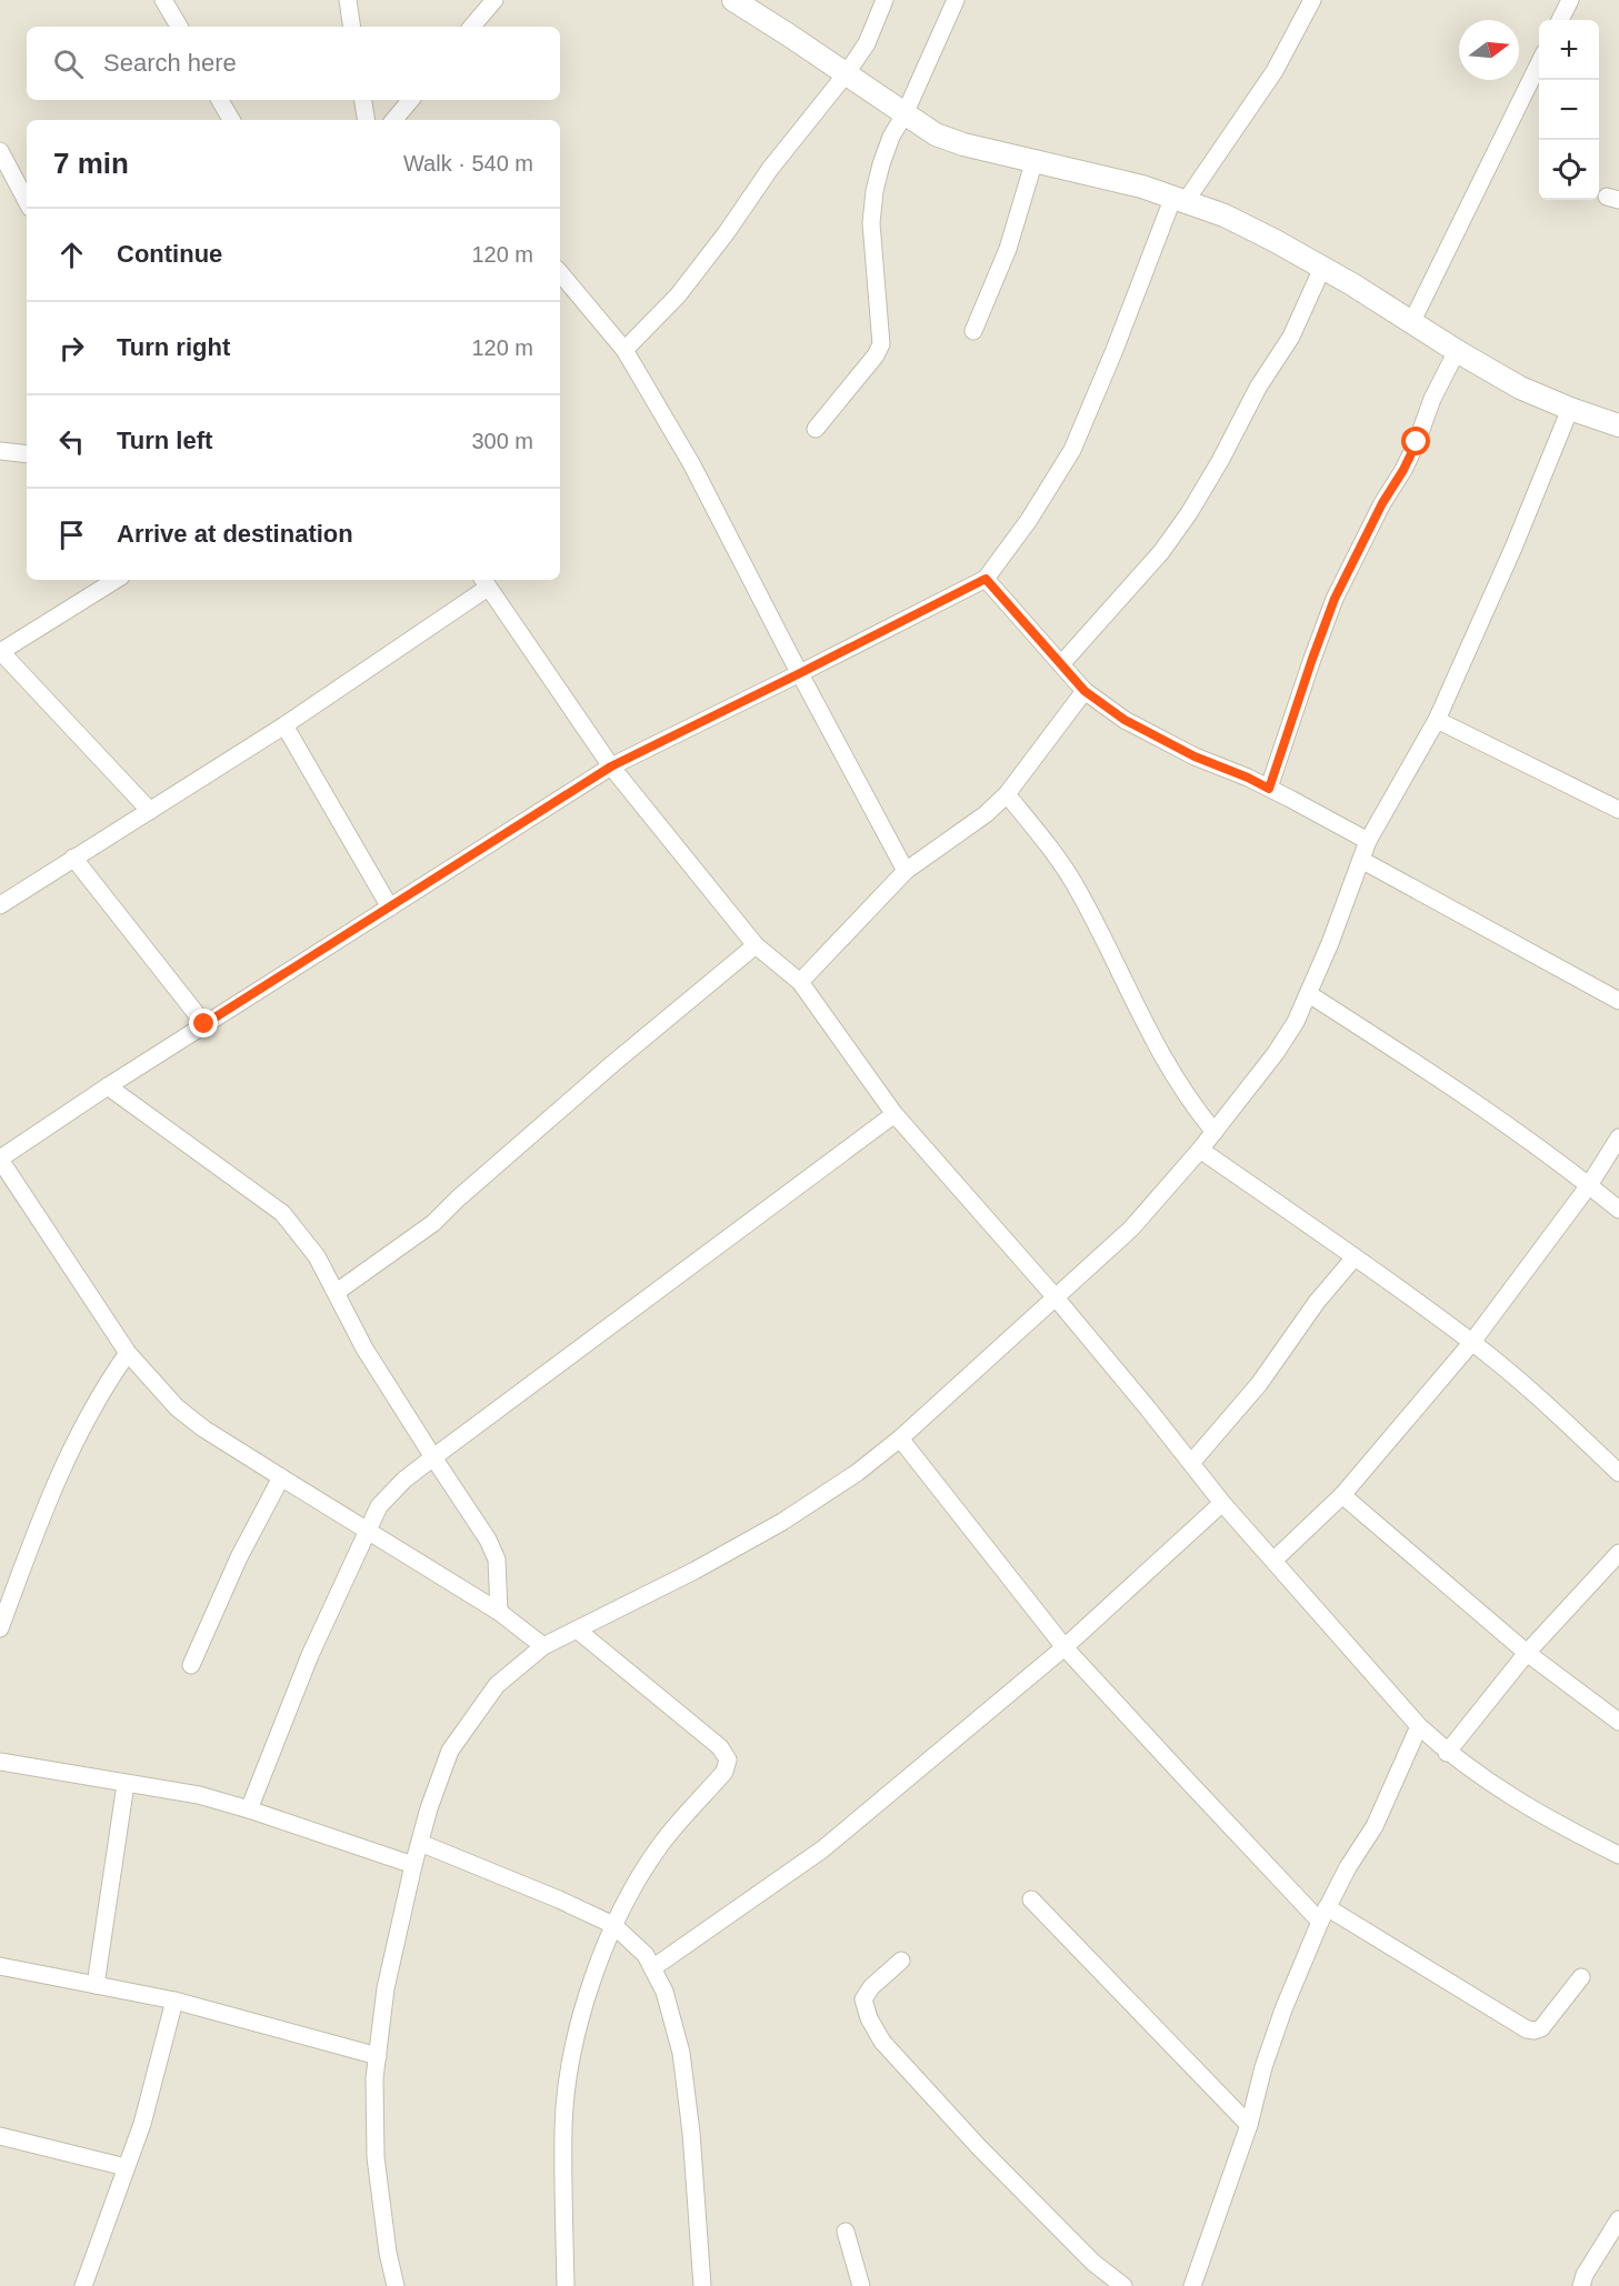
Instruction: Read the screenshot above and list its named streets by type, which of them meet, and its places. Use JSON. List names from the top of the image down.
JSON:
{
  "north": "right",
  "page": {
    "map_buttons": ["+", "−"],
    "search": "Search here",
    "heading": ["7 min", "Walk · 540 m"],
    "list": [
      ["Continue", "120 m"],
      ["Turn right", "120 m"],
      ["Turn left", "300 m"],
      "Arrive at destination"
    ]
  }
}
